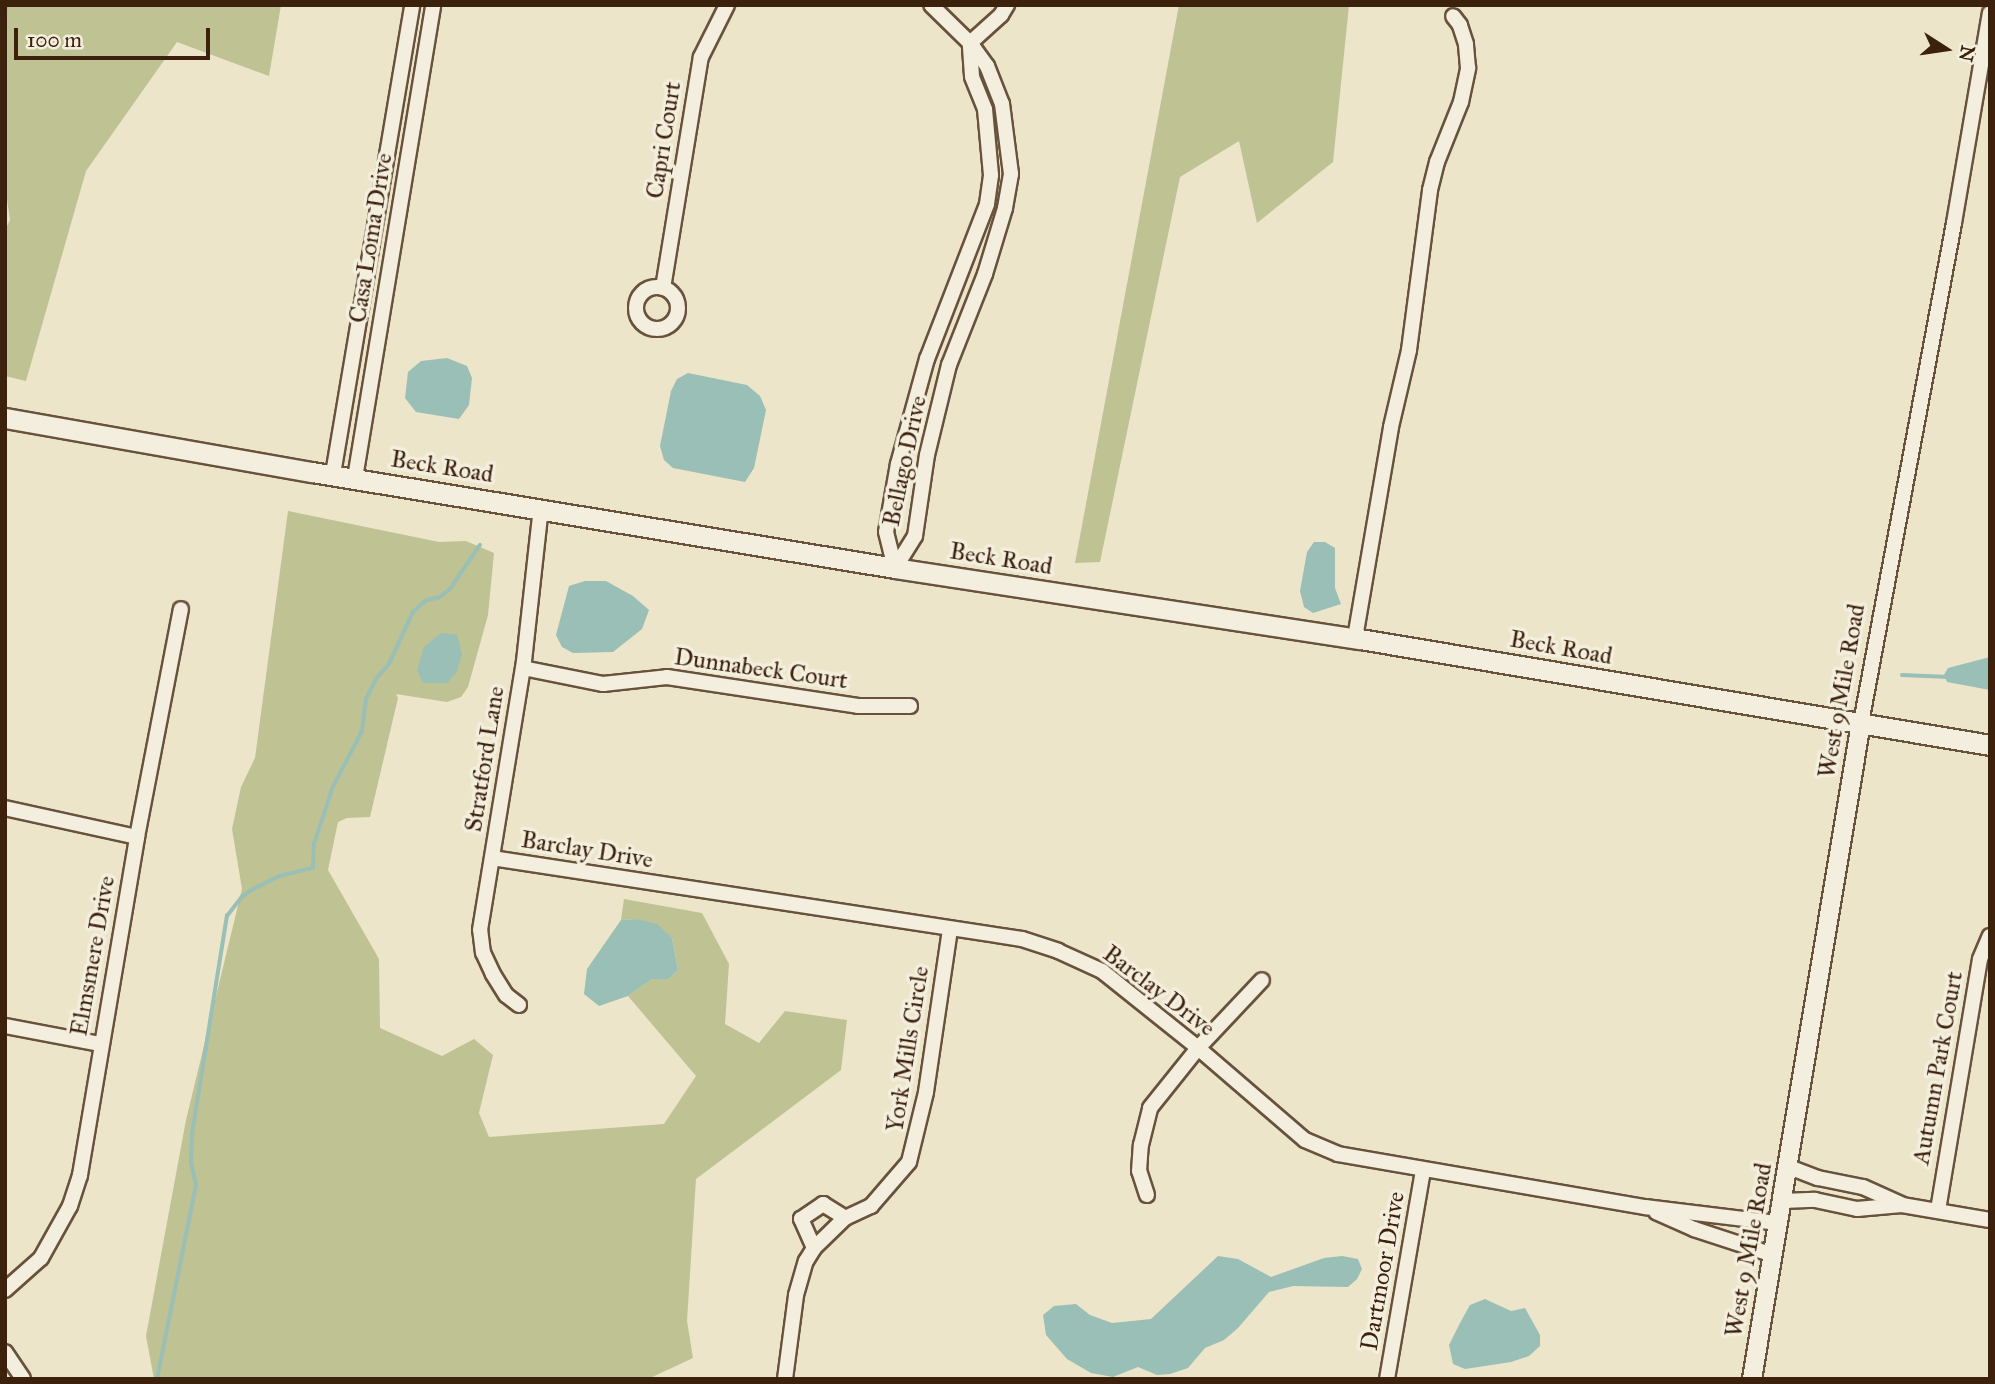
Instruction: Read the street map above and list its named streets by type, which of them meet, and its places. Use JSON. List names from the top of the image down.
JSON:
{
  "streets": {
    "main road": ["Beck Road"],
    "street": [
      "Capri Court",
      "Casa Loma Drive",
      "Bellago Drive",
      "Dunnabeck Court",
      "West 9 Mile Road",
      "Stratford Lane",
      "Barclay Drive",
      "Elmsmere Drive",
      "York Mills Circle",
      "Autumn Park Court",
      "Dartmoor Drive"
    ]
  },
  "crossings": [
    ["Casa Loma Drive", "Beck Road"],
    ["Bellago Drive", "Beck Road"],
    ["Beck Road", "West 9 Mile Road"],
    ["Beck Road", "Stratford Lane"],
    ["Dunnabeck Court", "Stratford Lane"],
    ["West 9 Mile Road", "Barclay Drive"],
    ["Stratford Lane", "Barclay Drive"],
    ["Barclay Drive", "York Mills Circle"],
    ["Barclay Drive", "Dartmoor Drive"]
  ],
  "scale_bar": "100 m",
  "north": "right"
}
